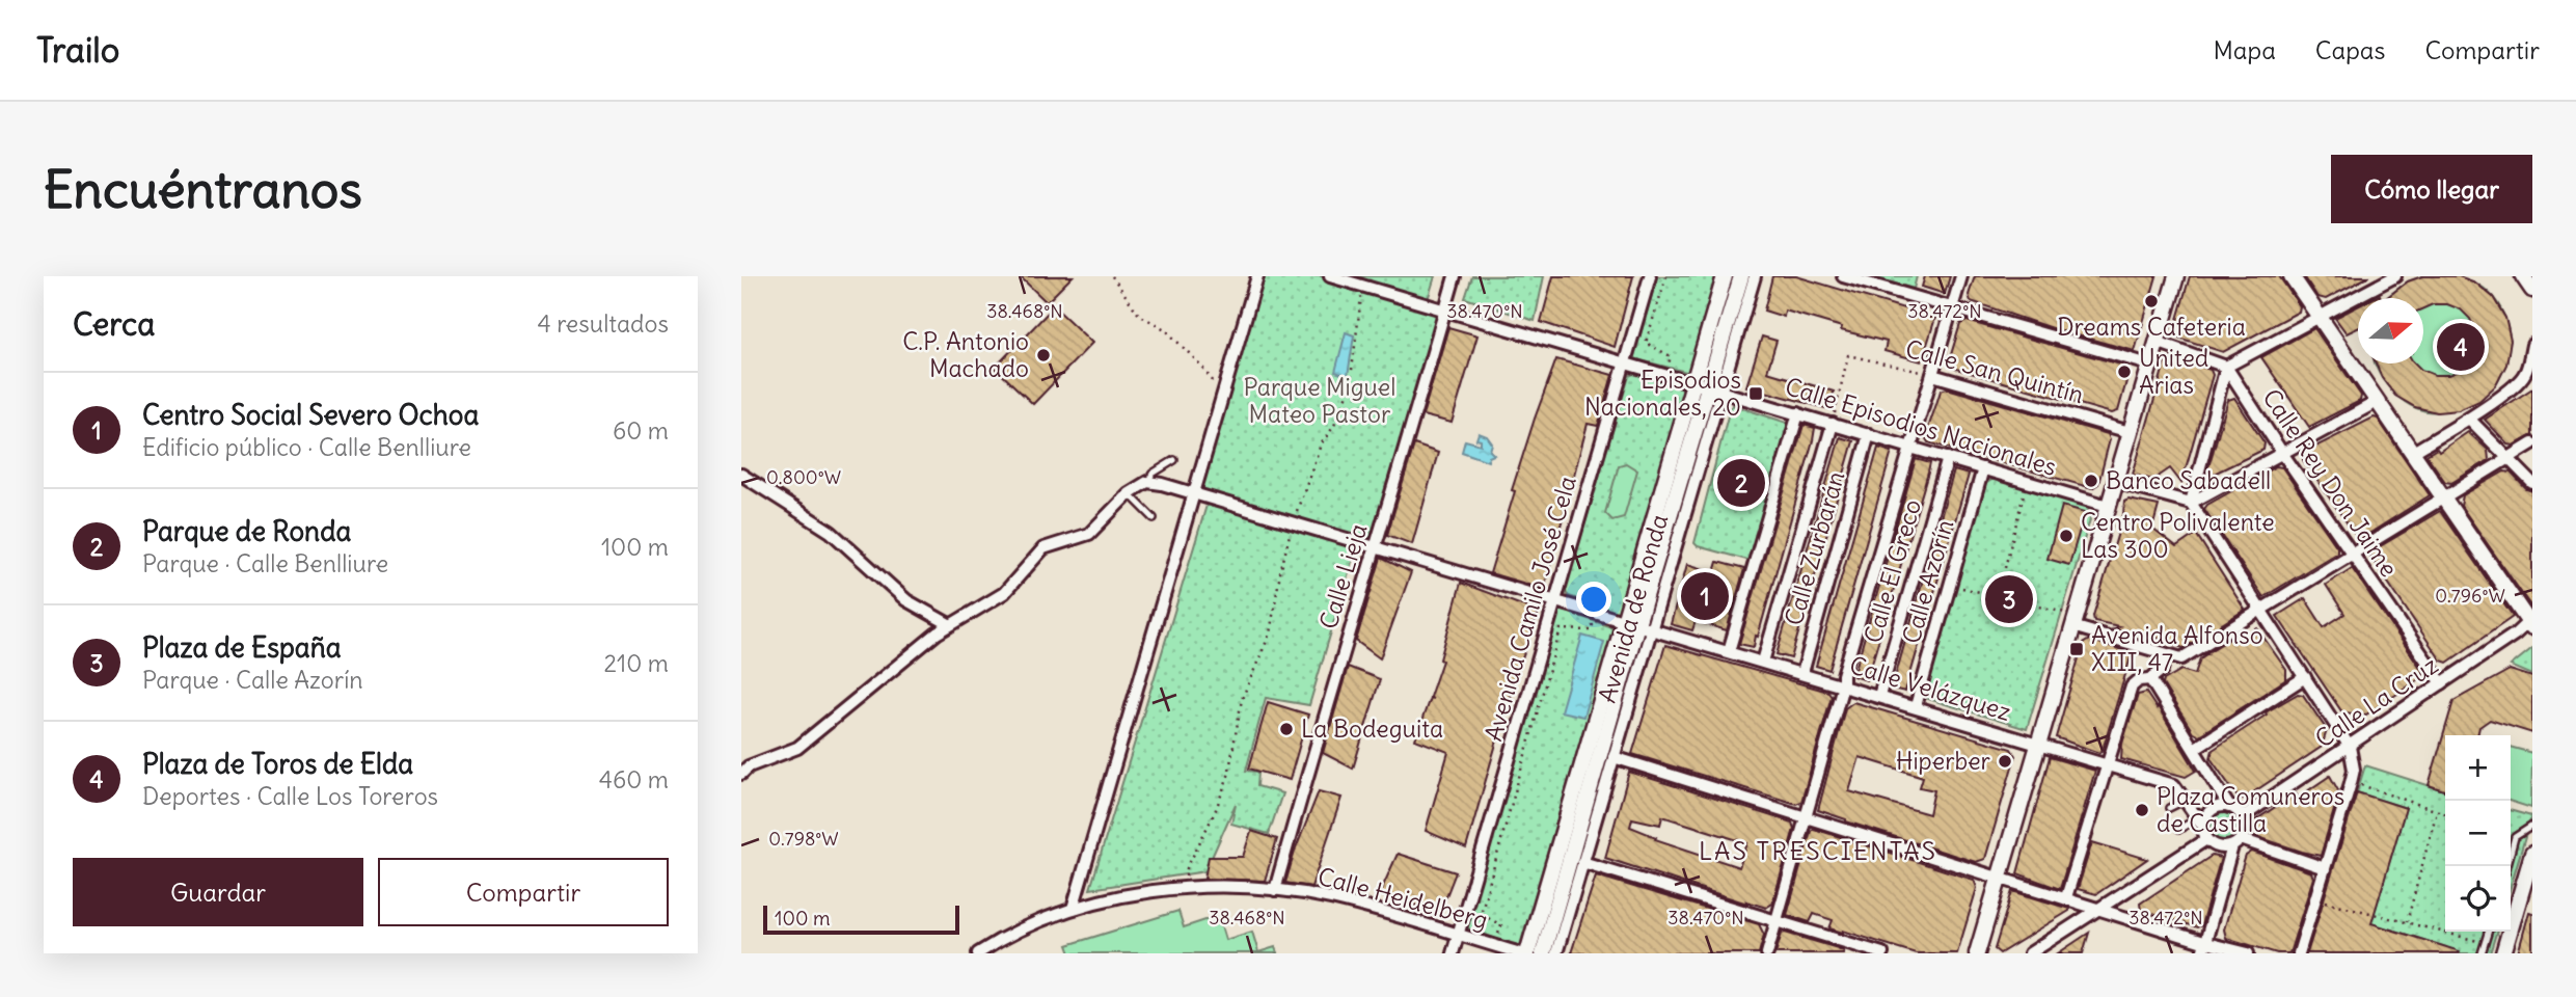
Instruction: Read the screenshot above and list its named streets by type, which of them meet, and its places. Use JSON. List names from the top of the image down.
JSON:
{
  "streets": {
    "street": [
      "Calle San Quintín",
      "Calle Episodios Nacionales",
      "Calle Rey Don Jaime",
      "Calle Zurbarán",
      "Calle El Greco",
      "Calle Lieja",
      "Calle Azorín",
      "Avenida Camilo José Cela",
      "Avenida de Ronda",
      "Calle Velázquez",
      "Calle La Cruz",
      "Calle Heidelberg"
    ]
  },
  "crossings": [
    ["Calle San Quintín", "Calle Episodios Nacionales"],
    ["Calle Episodios Nacionales", "Calle Zurbarán"],
    ["Calle Episodios Nacionales", "Calle El Greco"],
    ["Calle Episodios Nacionales", "Calle Lieja"],
    ["Calle Episodios Nacionales", "Calle Azorín"],
    ["Calle Episodios Nacionales", "Avenida Camilo José Cela"],
    ["Calle Episodios Nacionales", "Avenida de Ronda"],
    ["Calle Rey Don Jaime", "Calle La Cruz"],
    ["Calle Zurbarán", "Calle Velázquez"],
    ["Calle El Greco", "Calle Velázquez"],
    ["Calle Lieja", "Calle Velázquez"],
    ["Calle Lieja", "Calle Heidelberg"],
    ["Calle Azorín", "Calle Velázquez"],
    ["Avenida Camilo José Cela", "Calle Velázquez"],
    ["Avenida Camilo José Cela", "Calle Heidelberg"],
    ["Avenida de Ronda", "Calle Velázquez"],
    ["Calle Velázquez", "Calle La Cruz"]
  ],
  "districts": ["LAS TRESCIENTAS"],
  "parks": ["Parque Miguel Mateo Pastor"],
  "places": {
    "other": [
      "Dreams Cafeteria",
      "C.P. Antonio Machado",
      "United Arias",
      "Banco Sabadell",
      "Centro Polivalente Las 300",
      "La Bodeguita",
      "Hiperber",
      "Plaza Comuneros de Castilla"
    ],
    "transit": ["Episodios Nacionales, 20", "Avenida Alfonso XIII, 47"]
  },
  "scale_bar": "100 m",
  "north": "right",
  "page": {
    "header": "Trailo",
    "nav": ["Mapa", "Capas", "Compartir"],
    "buttons": [
      "Cómo llegar",
      ["Guardar", "Compartir"]
    ],
    "title": "Encuéntranos",
    "heading": ["Cerca", "4 resultados"],
    "pins": [
      "4",
      "2",
      "1",
      "3"
    ],
    "list": [
      {
        "mark": "1",
        "name": "Centro Social Severo Ochoa",
        "note": "Edificio público · Calle Benlliure",
        "value": "60 m"
      },
      {
        "mark": "2",
        "name": "Parque de Ronda",
        "note": "Parque · Calle Benlliure",
        "value": "100 m"
      },
      {
        "mark": "3",
        "name": "Plaza de España",
        "note": "Parque · Calle Azorín",
        "value": "210 m"
      },
      {
        "mark": "4",
        "name": "Plaza de Toros de Elda",
        "note": "Deportes · Calle Los Toreros",
        "value": "460 m"
      }
    ],
    "map_buttons": ["+", "−"],
    "scale": "100 m"
  },
  "coordinates": [
    "38.468°N",
    "38.470°N",
    "38.472°N",
    "0.800°W",
    "0.796°W",
    "0.798°W"
  ]
}
